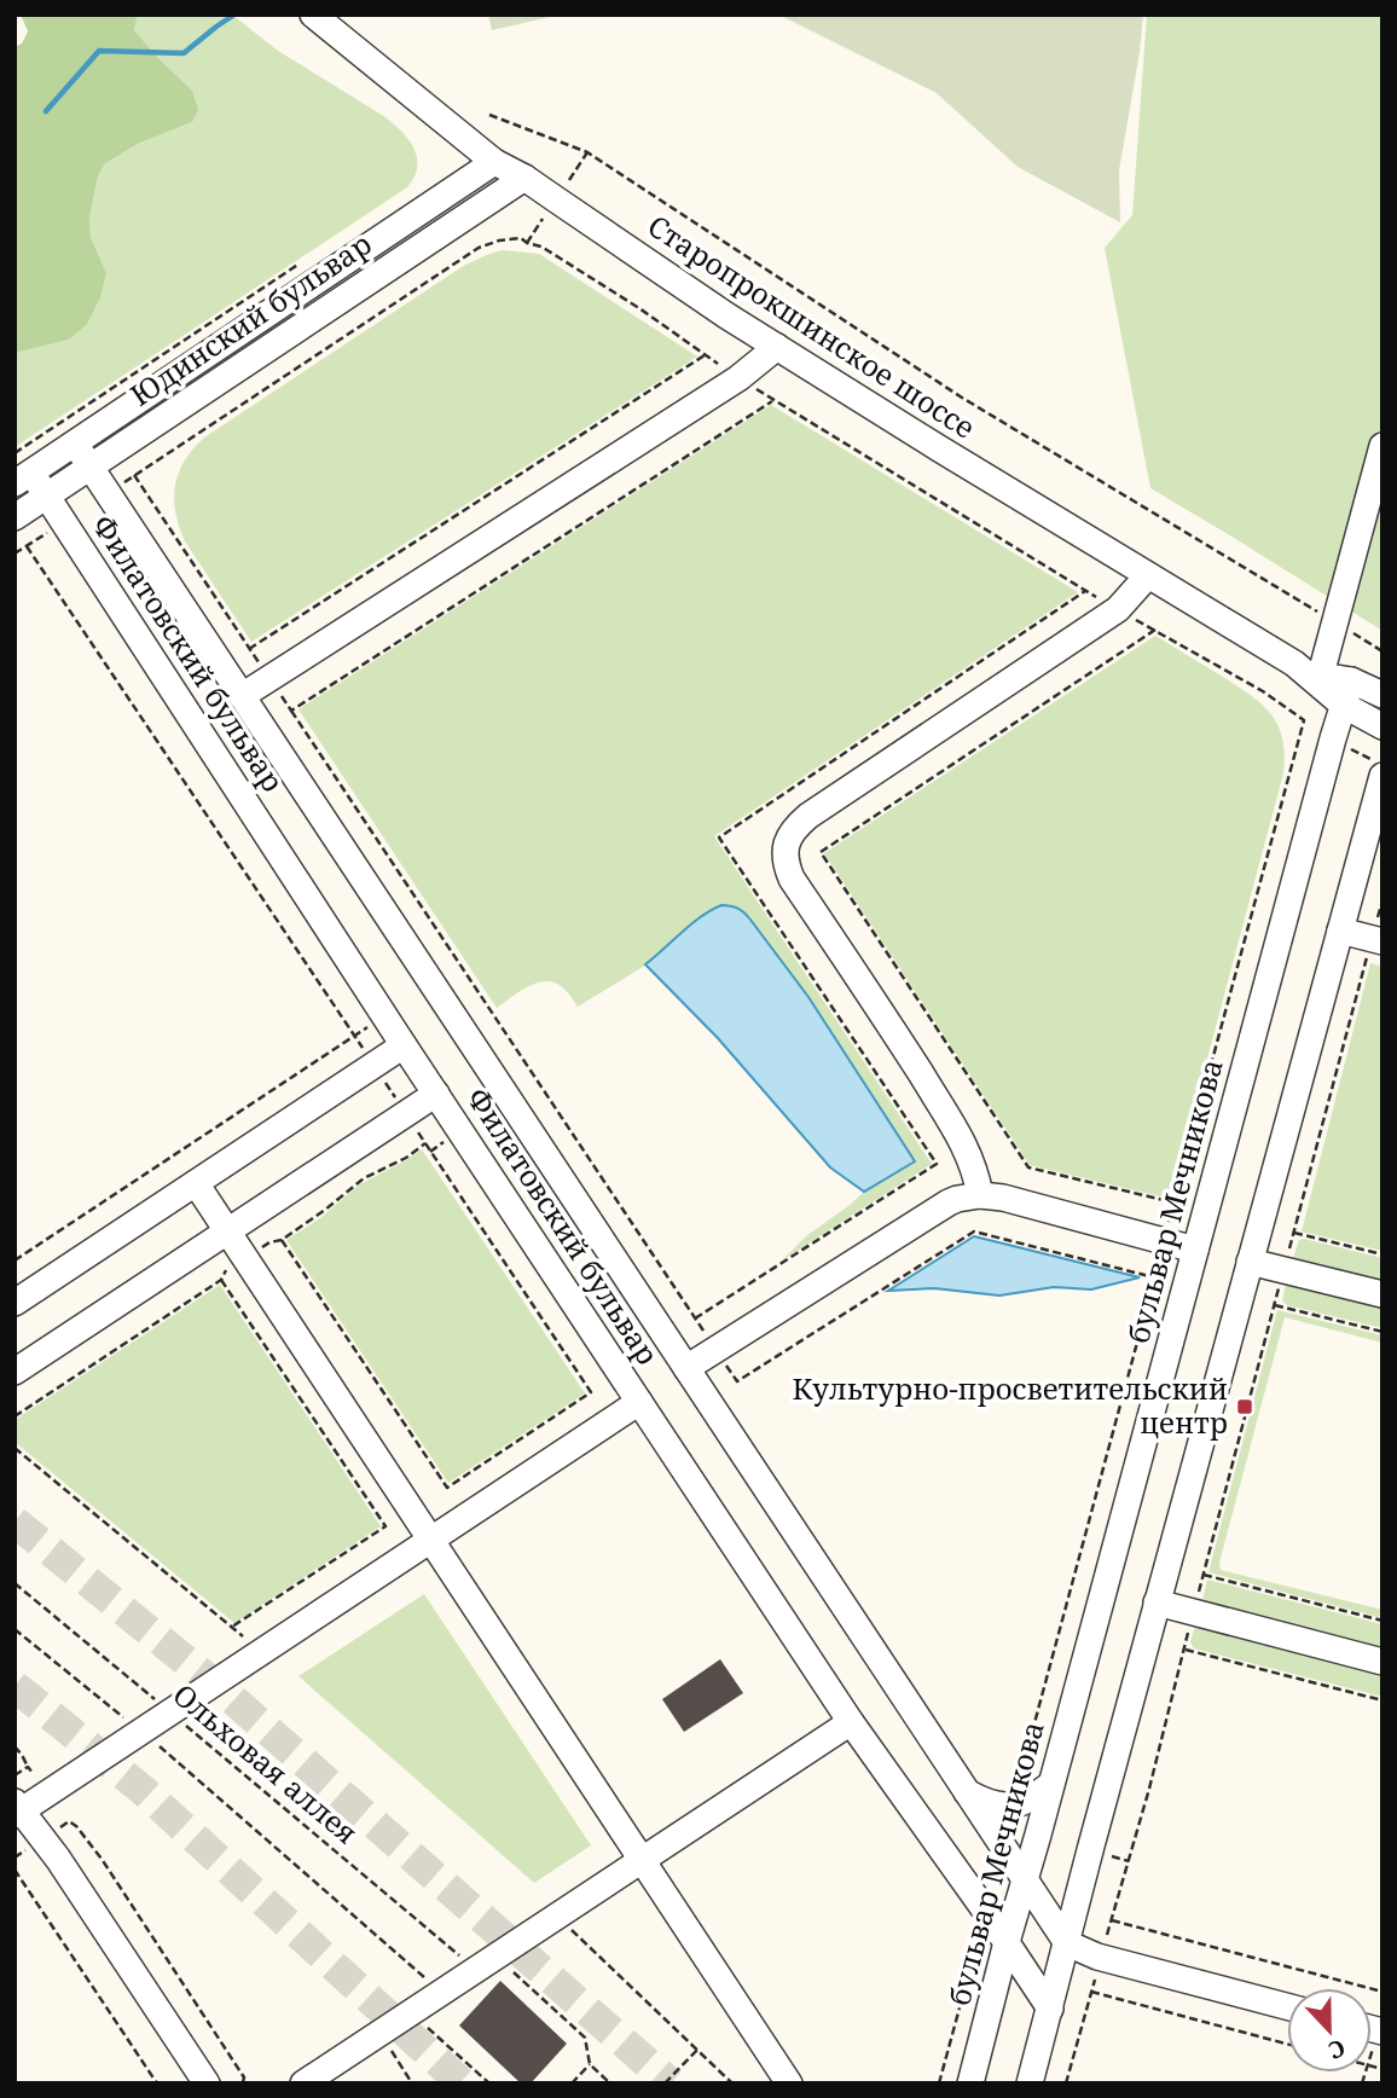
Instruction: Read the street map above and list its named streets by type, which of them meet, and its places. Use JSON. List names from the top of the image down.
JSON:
{
  "streets": {
    "street": [
      "Юдинский бульвар",
      "Старопрокшинское шоссе",
      "Филатовский бульвар",
      "бульвар Мечникова"
    ],
    "path": ["Ольховая аллея"]
  },
  "crossings": [
    ["Юдинский бульвар", "Старопрокшинское шоссе"],
    ["Юдинский бульвар", "Филатовский бульвар"],
    ["Старопрокшинское шоссе", "бульвар Мечникова"],
    ["Филатовский бульвар", "бульвар Мечникова"]
  ],
  "places": {
    "transit": ["Культурно-просветительский центр"]
  },
  "north": "bottom"
}
